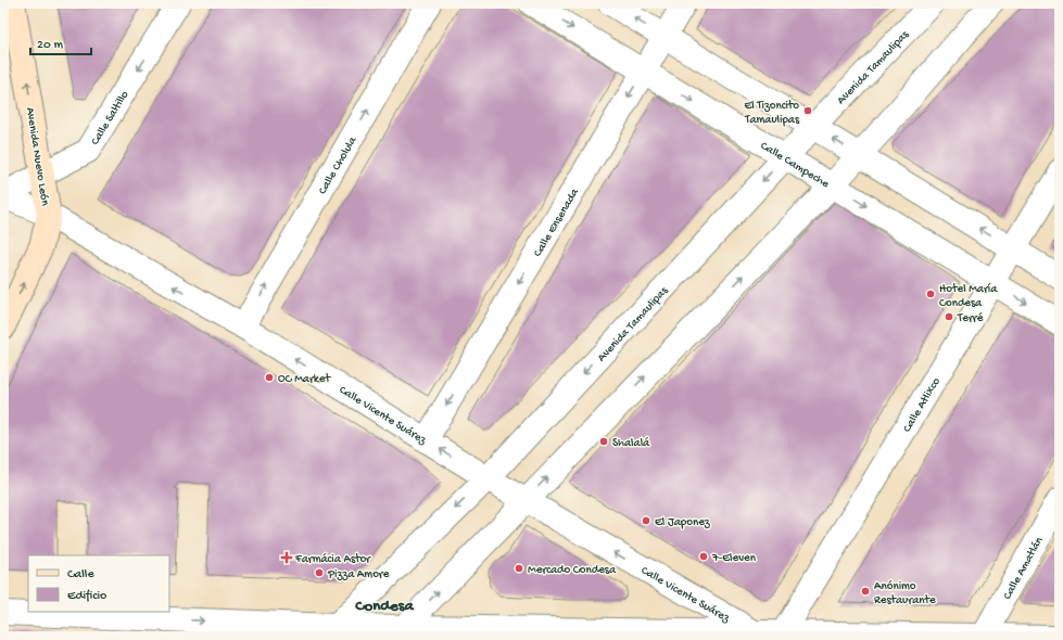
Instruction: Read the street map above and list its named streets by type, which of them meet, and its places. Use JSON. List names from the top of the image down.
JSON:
{
  "streets": {
    "main road": ["Avenida Nuevo León"],
    "street": [
      "Avenida Tamaulipas",
      "Calle Saltillo",
      "Calle Campeche",
      "Calle Cholula",
      "Calle Ensenada",
      "Calle Atlixco",
      "Calle Vicente Suárez",
      "Calle Amatlán"
    ]
  },
  "crossings": [
    ["Avenida Tamaulipas", "Calle Campeche"],
    ["Avenida Tamaulipas", "Calle Vicente Suárez"],
    ["Calle Saltillo", "Avenida Nuevo León"],
    ["Calle Saltillo", "Calle Vicente Suárez"],
    ["Avenida Nuevo León", "Calle Vicente Suárez"],
    ["Calle Campeche", "Calle Ensenada"],
    ["Calle Campeche", "Calle Atlixco"],
    ["Calle Cholula", "Calle Vicente Suárez"],
    ["Calle Ensenada", "Calle Vicente Suárez"],
    ["Calle Atlixco", "Calle Vicente Suárez"]
  ],
  "one_way": [
    "Calle Saltillo",
    "Avenida Nuevo León",
    "Calle Cholula",
    "Calle Vicente Suárez"
  ],
  "districts": ["Condesa"],
  "places": {
    "other": [
      "El Tizoncito Tamaulipas",
      "Hotel María Condesa",
      "Terré",
      "OC Market",
      "Shalalá",
      "El Japonez",
      "7-Eleven",
      "Mercado Condesa",
      "Pizza Amore",
      "Anónimo Restaurante"
    ],
    "health": ["Farmácia Astor"]
  },
  "legend": ["Calle", "Edificio"],
  "scale_bar": "20 m"
}
